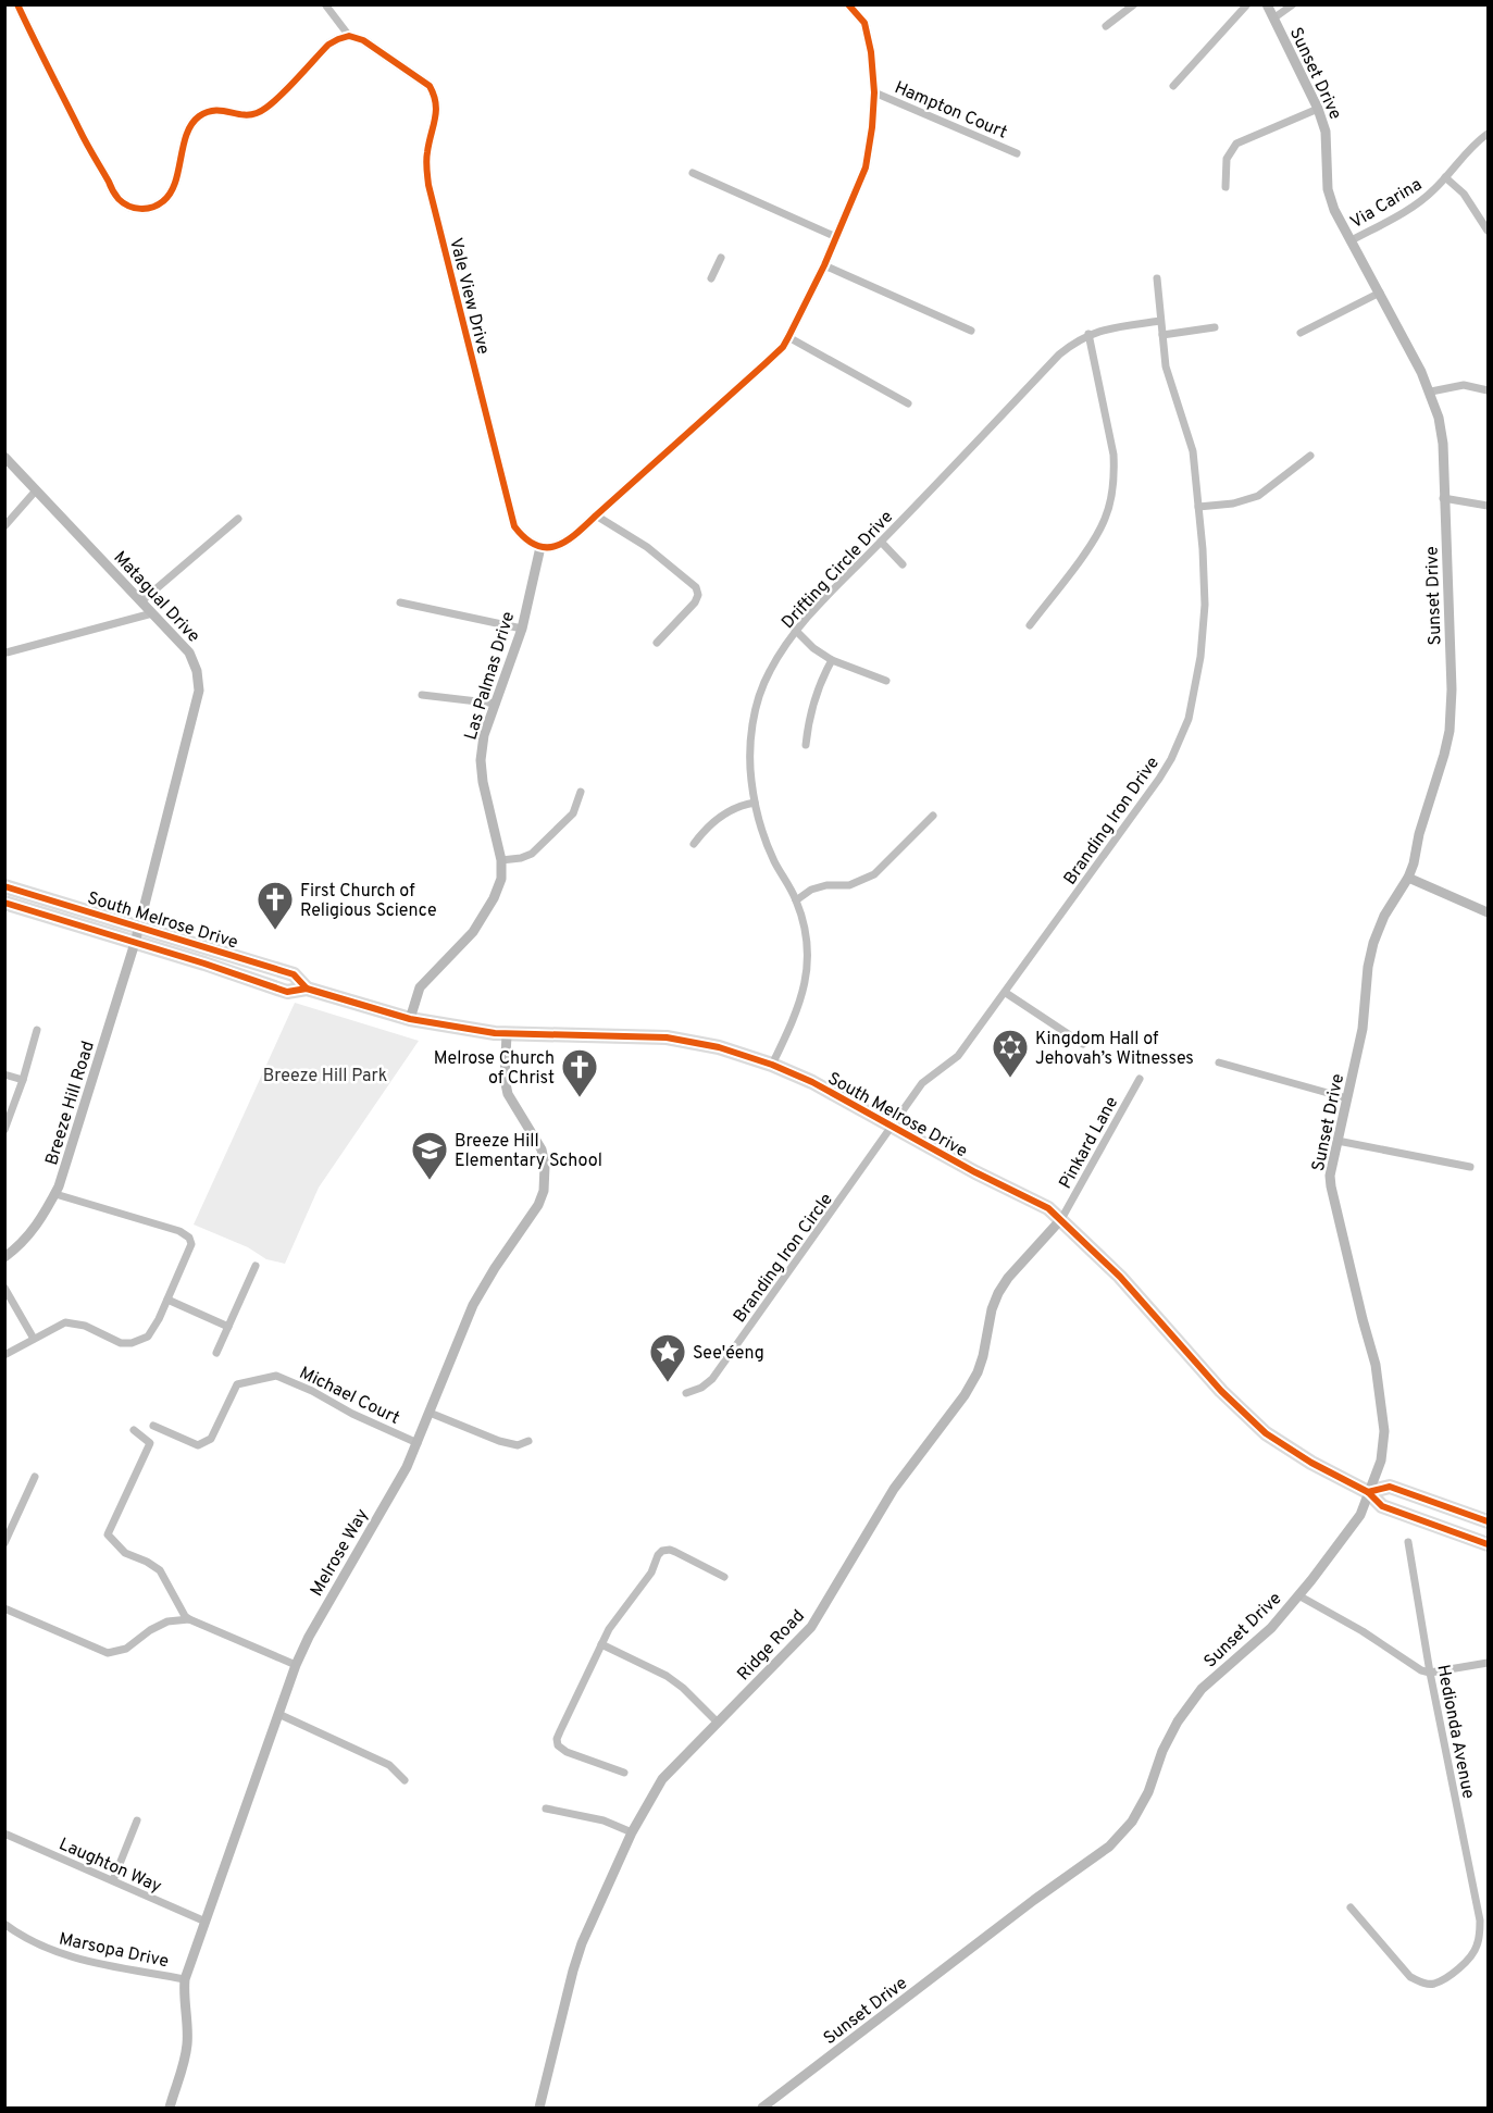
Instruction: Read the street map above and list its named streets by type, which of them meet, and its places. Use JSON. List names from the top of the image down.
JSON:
{
  "streets": {
    "main road": ["South Melrose Drive"],
    "street": [
      "Sunset Drive",
      "Hampton Court",
      "Via Carina",
      "Vale View Drive",
      "Drifting Circle Drive",
      "Matagual Drive",
      "Las Palmas Drive",
      "Branding Iron Drive",
      "Breeze Hill Road",
      "Pinkard Lane",
      "Branding Iron Circle",
      "Michael Court",
      "Melrose Way",
      "Ridge Road",
      "Hedionda Avenue",
      "Laughton Way",
      "Marsopa Drive"
    ]
  },
  "crossings": [
    ["Sunset Drive", "Via Carina"],
    ["Sunset Drive", "South Melrose Drive"],
    ["Vale View Drive", "Las Palmas Drive"],
    ["Drifting Circle Drive", "Branding Iron Drive"],
    ["Drifting Circle Drive", "South Melrose Drive"],
    ["Matagual Drive", "South Melrose Drive"],
    ["Matagual Drive", "Breeze Hill Road"],
    ["Las Palmas Drive", "South Melrose Drive"],
    ["Branding Iron Drive", "South Melrose Drive"],
    ["Branding Iron Drive", "Branding Iron Circle"],
    ["South Melrose Drive", "Breeze Hill Road"],
    ["South Melrose Drive", "Pinkard Lane"],
    ["South Melrose Drive", "Branding Iron Circle"],
    ["South Melrose Drive", "Melrose Way"],
    ["South Melrose Drive", "Ridge Road"],
    ["Pinkard Lane", "Ridge Road"],
    ["Michael Court", "Melrose Way"],
    ["Melrose Way", "Laughton Way"],
    ["Melrose Way", "Marsopa Drive"]
  ],
  "parks": ["Breeze Hill Park"],
  "places": {
    "church": ["First Church of Religious Science", "Melrose Church of Christ"],
    "synagogue": ["Kingdom Hall of Jehovah’s Witnesses"],
    "school or university": ["Breeze Hill Elementary School"],
    "place": ["See'éeng"]
  }
}
